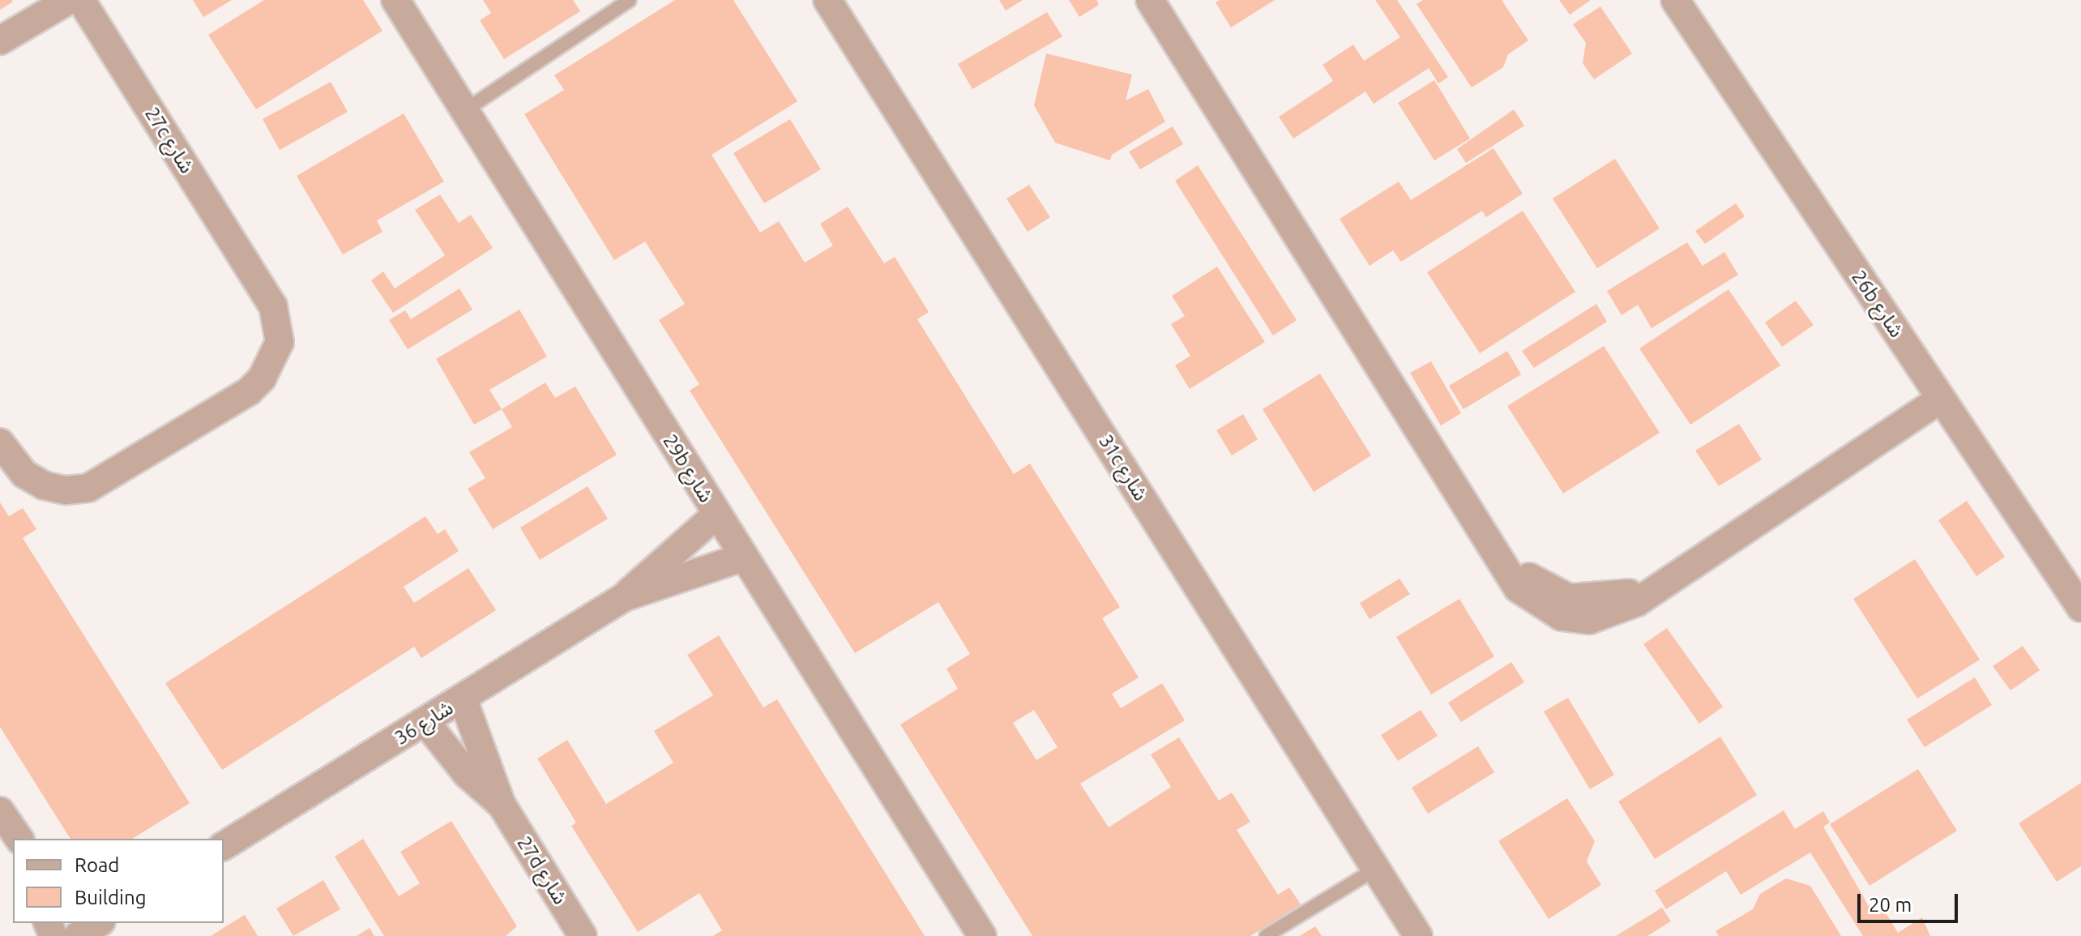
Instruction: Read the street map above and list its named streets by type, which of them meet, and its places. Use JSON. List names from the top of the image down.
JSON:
{
  "streets": {
    "street": [
      "27c شارع",
      "26b شارع",
      "31c شارع",
      "29b شارع",
      "شارع 36",
      "27d شارع"
    ]
  },
  "crossings": [
    ["29b شارع", "شارع 36"],
    ["شارع 36", "27d شارع"]
  ],
  "legend": ["Road", "Building"],
  "scale_bar": "20 m"
}
